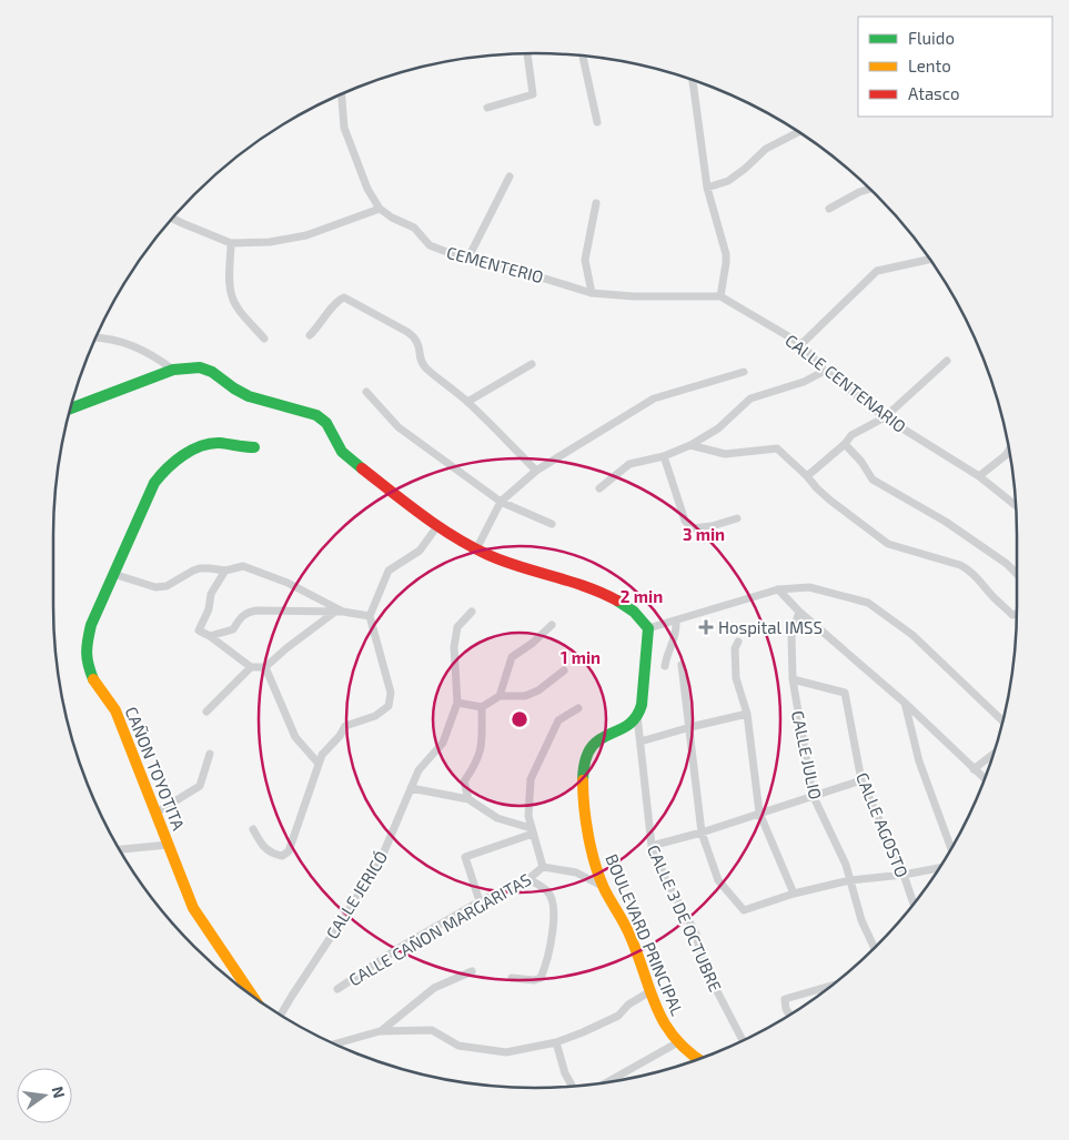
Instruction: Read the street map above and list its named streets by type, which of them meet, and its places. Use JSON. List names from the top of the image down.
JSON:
{
  "streets": {
    "street": [
      "CEMENTERIO",
      "CALLE CENTENARIO",
      "CALLE JULIO",
      "CAÑON TOYOTITA",
      "CALLE AGOSTO",
      "CALLE JERICÓ",
      "CALLE 3 DE OCTUBRE",
      "CALLE CAÑON MARGARITAS",
      "BOULEVARD PRINCIPAL"
    ]
  },
  "crossings": [
    ["CEMENTERIO", "CALLE CENTENARIO"],
    ["CALLE JULIO", "CALLE AGOSTO"],
    ["CALLE 3 DE OCTUBRE", "BOULEVARD PRINCIPAL"],
    ["CALLE CAÑON MARGARITAS", "BOULEVARD PRINCIPAL"]
  ],
  "places": {
    "health": ["Hospital IMSS"]
  },
  "legend": ["Fluido", "Lento", "Atasco"],
  "north": "right",
  "rings": ["3 min", "2 min", "1 min"]
}
